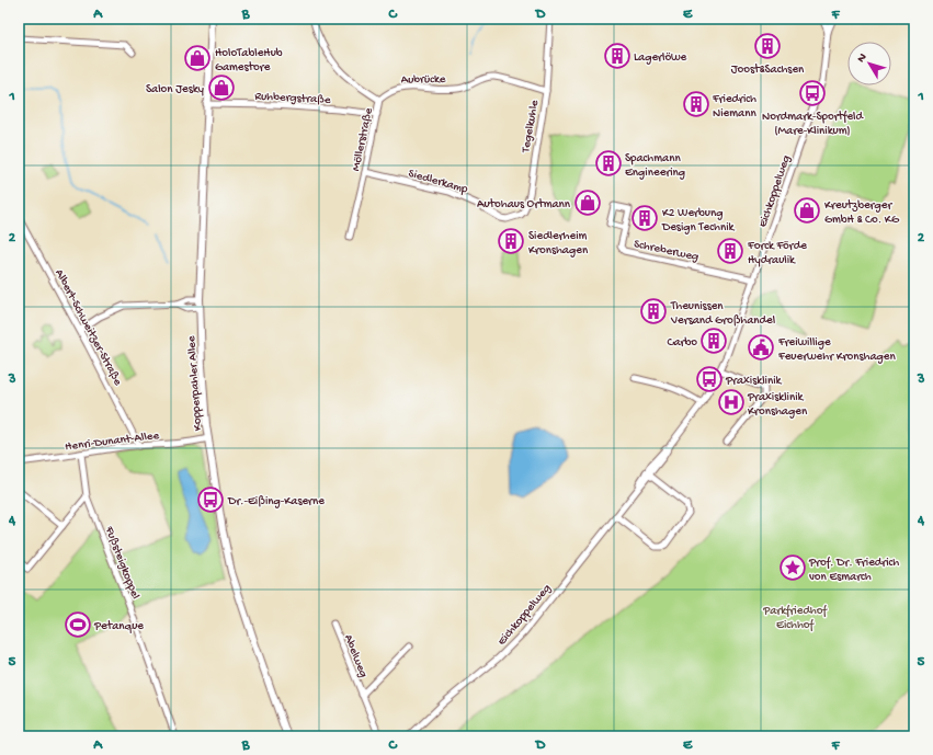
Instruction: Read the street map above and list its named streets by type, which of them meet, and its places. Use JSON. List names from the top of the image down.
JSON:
{
  "streets": {
    "street": [
      "Aubrücke",
      "Ruhbergstraße",
      "Tegelkuhle",
      "Möllerstraße",
      "Siedlerkamp",
      "Eichkoppelweg",
      "Schreberweg",
      "Albert-Schweitzer-Straße",
      "Kopperpahler Allee",
      "Henri-Dunant-Allee",
      "Fußsteigkoppel",
      "Abelweg"
    ]
  },
  "crossings": [
    ["Aubrücke", "Tegelkuhle"],
    ["Aubrücke", "Möllerstraße"],
    ["Ruhbergstraße", "Möllerstraße"],
    ["Ruhbergstraße", "Kopperpahler Allee"],
    ["Tegelkuhle", "Siedlerkamp"],
    ["Möllerstraße", "Siedlerkamp"],
    ["Eichkoppelweg", "Schreberweg"],
    ["Albert-Schweitzer-Straße", "Henri-Dunant-Allee"],
    ["Kopperpahler Allee", "Henri-Dunant-Allee"],
    ["Henri-Dunant-Allee", "Fußsteigkoppel"]
  ],
  "parks": ["Parkfriedhof Eichhof"],
  "places": {
    "building": [
      "Joost&Sachsen",
      "Lagerlöwe",
      "Friedrich Niemann",
      "Spachmann Engineering",
      "K2 Werbung Design Technik",
      "Siedlerheim Kronshagen",
      "Forck Förde Hydraulik",
      "Theunissen Versand Großhandel",
      "Carbo"
    ],
    "shop": [
      "HoloTableHub Gamestore",
      "Salon Jesky",
      "Autohaus Ortmann",
      "Kreutzberger GmbH & Co. KG"
    ],
    "bus stop": ["Nordmark-Sportfeld (Mare-Klinikum)", "Praxisklinik", "Dr.-Eißing-Kaserne"],
    "public building": ["Freiwillige Feuerwehr Kronshagen"],
    "hospital": ["Praxisklinik Kronshagen"],
    "place": ["Prof. Dr. Friedrich von Esmarch"],
    "sports": ["Petanque"]
  },
  "north": "top left",
  "grid": {
    "columns": [
      "A",
      "B",
      "C",
      "D",
      "E",
      "F"
    ],
    "rows": [
      "1",
      "2",
      "3",
      "4",
      "5"
    ]
  }
}
